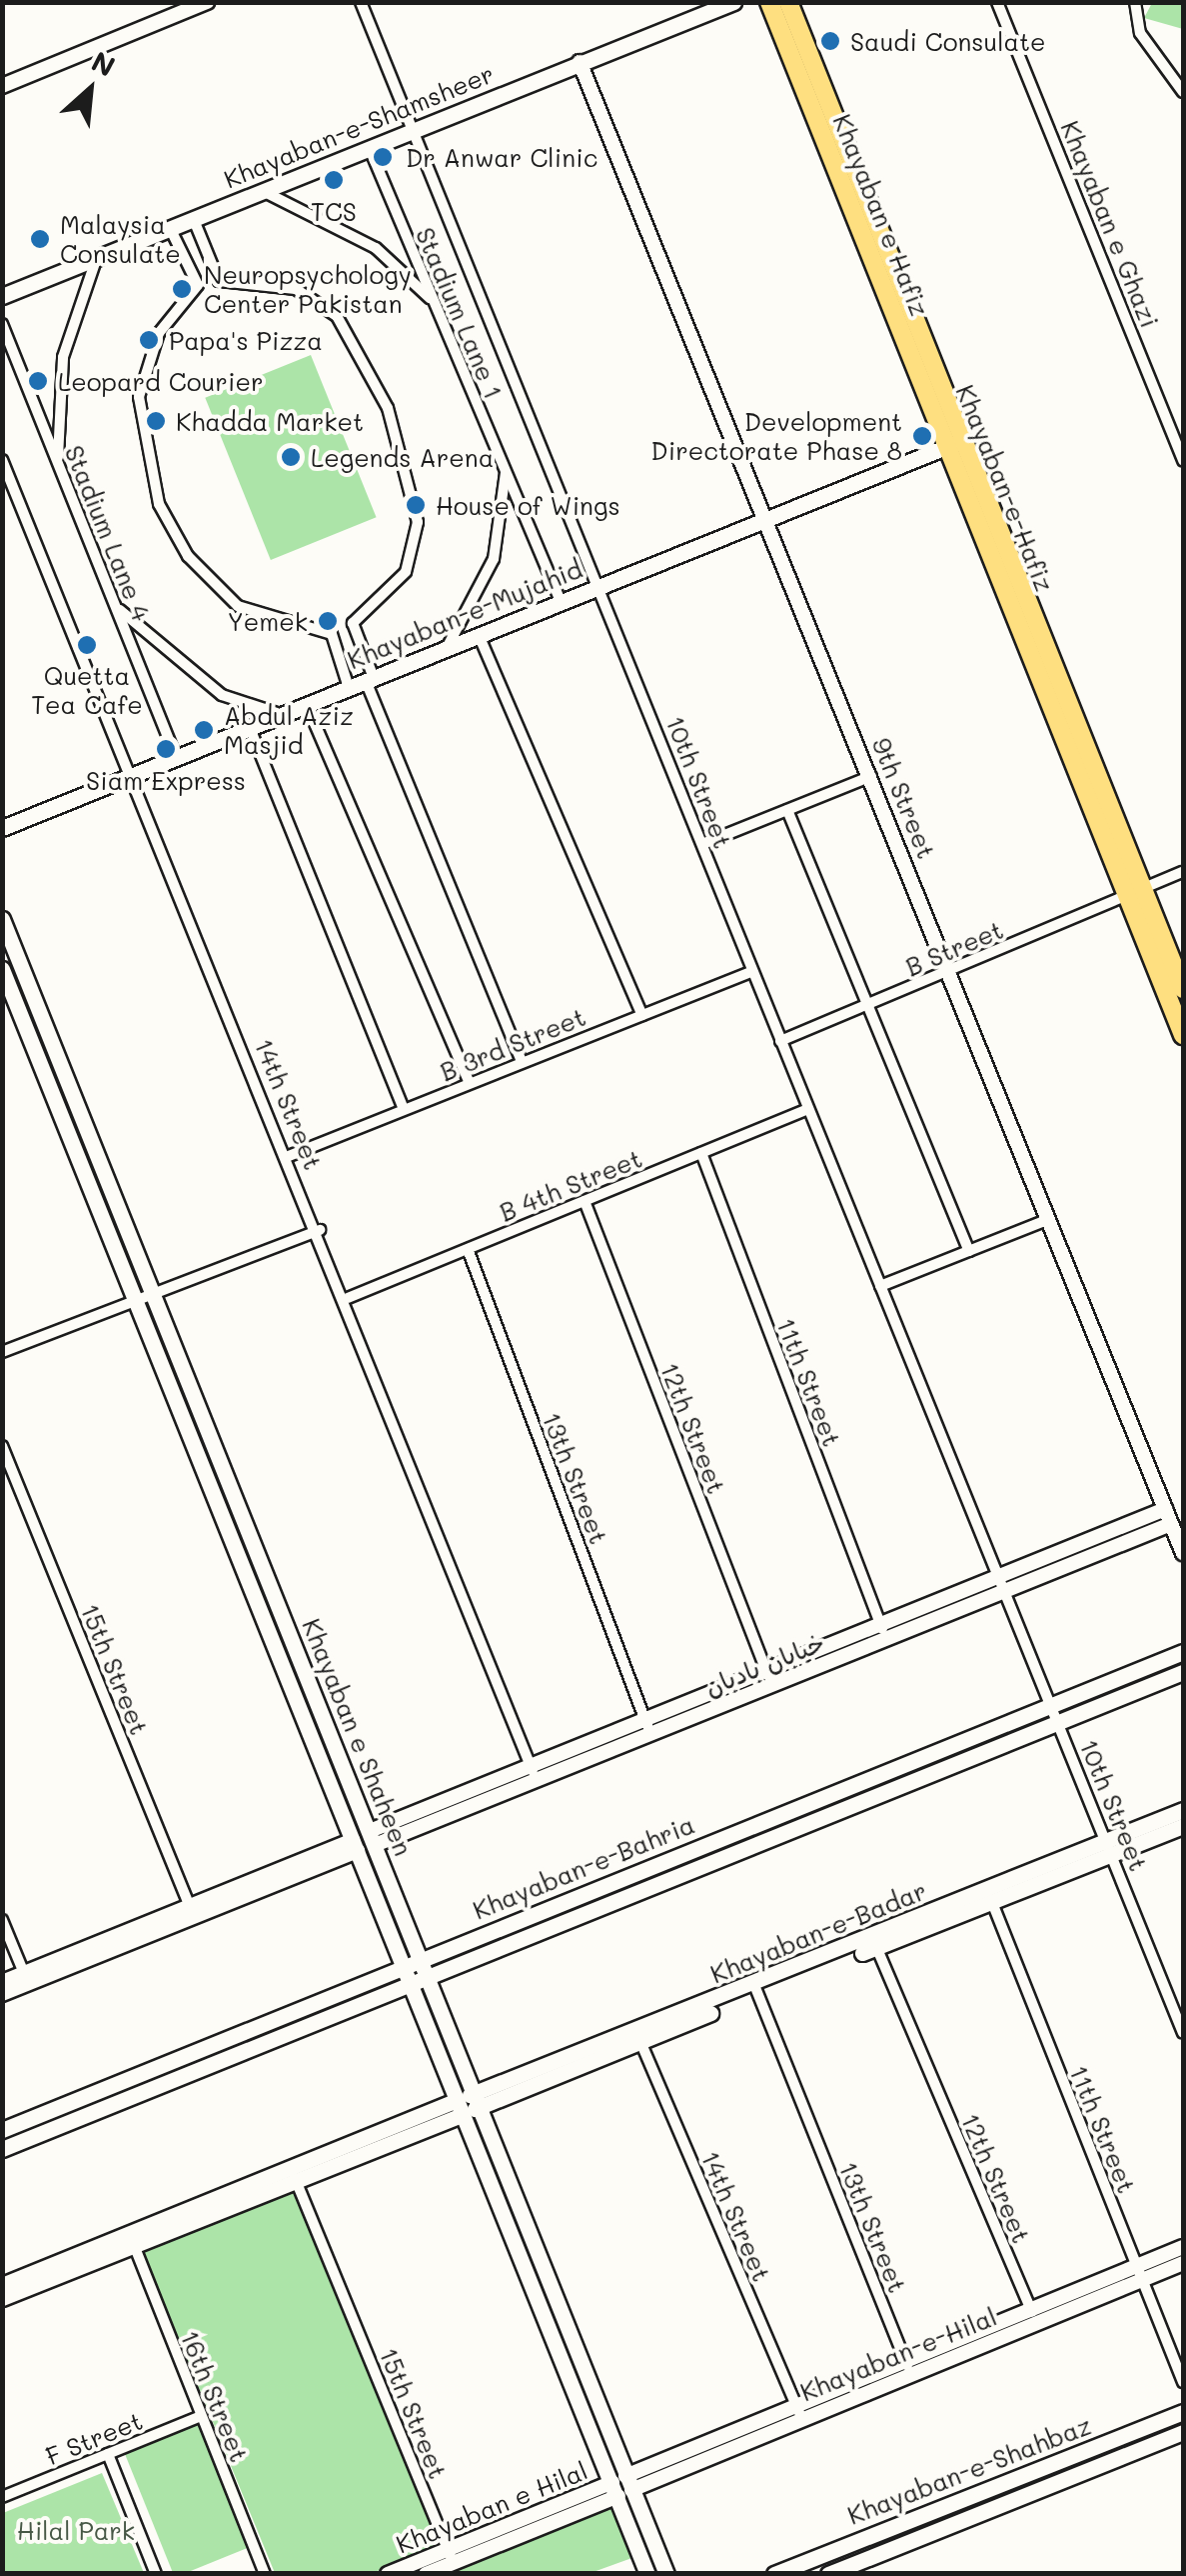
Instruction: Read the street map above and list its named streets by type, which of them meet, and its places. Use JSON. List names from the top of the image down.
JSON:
{
  "streets": {
    "main road": [
      "Khayaban-e-Shamsheer",
      "Khayaban e Hafiz",
      "Khayaban-e-Hafiz",
      "Khayaban-e-Mujahid",
      "Khayaban e Shaheen",
      "Khayaban-e-Bahria",
      "Khayaban-e-Badar",
      "Khayaban-e-Shahbaz"
    ],
    "street": [
      "Khayaban e Ghazi",
      "Stadium Lane 1",
      "Stadium Lane 4",
      "10th Street",
      "9th Street",
      "B Street",
      "B 3rd Street",
      "14th Street",
      "B 4th Street",
      "11th Street",
      "12th Street",
      "13th Street",
      "خیابان بادبان",
      "15th Street",
      "Khayaban-e-Hilal",
      "16th Street",
      "F Street",
      "Khayaban e Hilal"
    ]
  },
  "crossings": [
    ["Khayaban-e-Shamsheer", "Stadium Lane 1"],
    ["Khayaban-e-Shamsheer", "10th Street"],
    ["Khayaban-e-Shamsheer", "9th Street"],
    ["Khayaban e Hafiz", "Khayaban-e-Hafiz"],
    ["Khayaban e Hafiz", "Khayaban-e-Mujahid"],
    ["Stadium Lane 1", "Khayaban-e-Mujahid"],
    ["Khayaban-e-Hafiz", "Khayaban-e-Mujahid"],
    ["Khayaban-e-Hafiz", "B Street"],
    ["Stadium Lane 4", "Khayaban-e-Mujahid"],
    ["Khayaban-e-Mujahid", "10th Street"],
    ["Khayaban-e-Mujahid", "9th Street"],
    ["Khayaban-e-Mujahid", "14th Street"],
    ["10th Street", "B Street"],
    ["10th Street", "B 3rd Street"],
    ["10th Street", "B 4th Street"],
    ["10th Street", "خیابان بادبان"],
    ["10th Street", "Khayaban-e-Bahria"],
    ["10th Street", "Khayaban-e-Badar"],
    ["9th Street", "B Street"],
    ["9th Street", "خیابان بادبان"],
    ["B 3rd Street", "14th Street"],
    ["14th Street", "B 4th Street"],
    ["14th Street", "خیابان بادبان"],
    ["14th Street", "Khayaban-e-Badar"],
    ["14th Street", "Khayaban-e-Hilal"],
    ["B 4th Street", "11th Street"],
    ["B 4th Street", "12th Street"],
    ["B 4th Street", "13th Street"],
    ["11th Street", "خیابان بادبان"],
    ["11th Street", "Khayaban-e-Badar"],
    ["11th Street", "Khayaban-e-Hilal"],
    ["12th Street", "خیابان بادبان"],
    ["12th Street", "Khayaban-e-Badar"],
    ["12th Street", "Khayaban-e-Hilal"],
    ["13th Street", "خیابان بادبان"],
    ["13th Street", "Khayaban-e-Badar"],
    ["13th Street", "Khayaban-e-Hilal"],
    ["خیابان بادبان", "Khayaban e Shaheen"],
    ["15th Street", "Khayaban-e-Badar"],
    ["15th Street", "Khayaban e Hilal"],
    ["Khayaban e Shaheen", "Khayaban-e-Bahria"],
    ["Khayaban e Shaheen", "Khayaban-e-Badar"],
    ["Khayaban e Shaheen", "Khayaban-e-Hilal"],
    ["Khayaban-e-Badar", "16th Street"],
    ["16th Street", "F Street"]
  ],
  "parks": ["Hilal Park"],
  "places": [
    "Saudi Consulate",
    "Dr Anwar Clinic",
    "TCS",
    "Malaysia Consulate",
    "Neuropsychology Center Pakistan",
    "Papa's Pizza",
    "Leopard Courier",
    "Khadda Market",
    "Development Directorate Phase 8",
    "Legends Arena",
    "House of Wings",
    "Yemek",
    "Quetta Tea Cafe",
    "Abdul Aziz Masjid",
    "Siam Express"
  ],
  "north": "top right"
}
